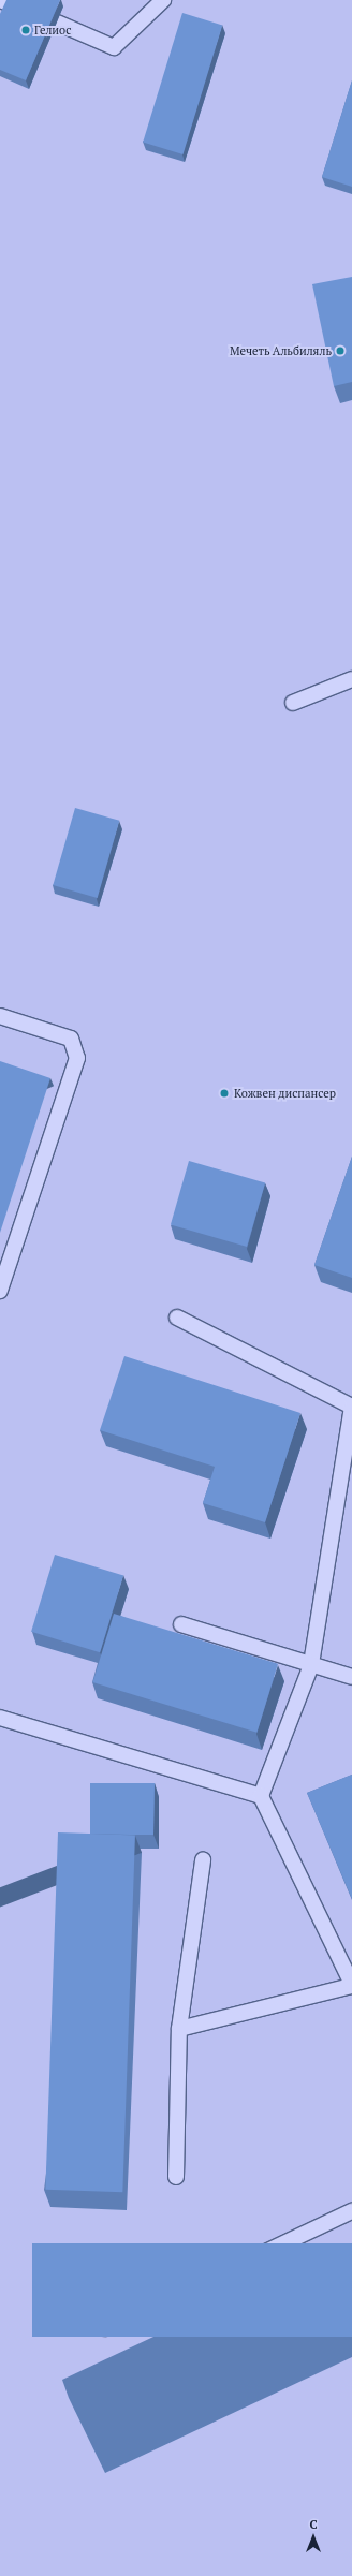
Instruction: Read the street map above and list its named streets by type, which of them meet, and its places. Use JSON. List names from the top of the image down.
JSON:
{
  "places": ["Гелиос", "Мечеть Альбиляль", "Кожвен диспансер"],
  "north": "top"
}
